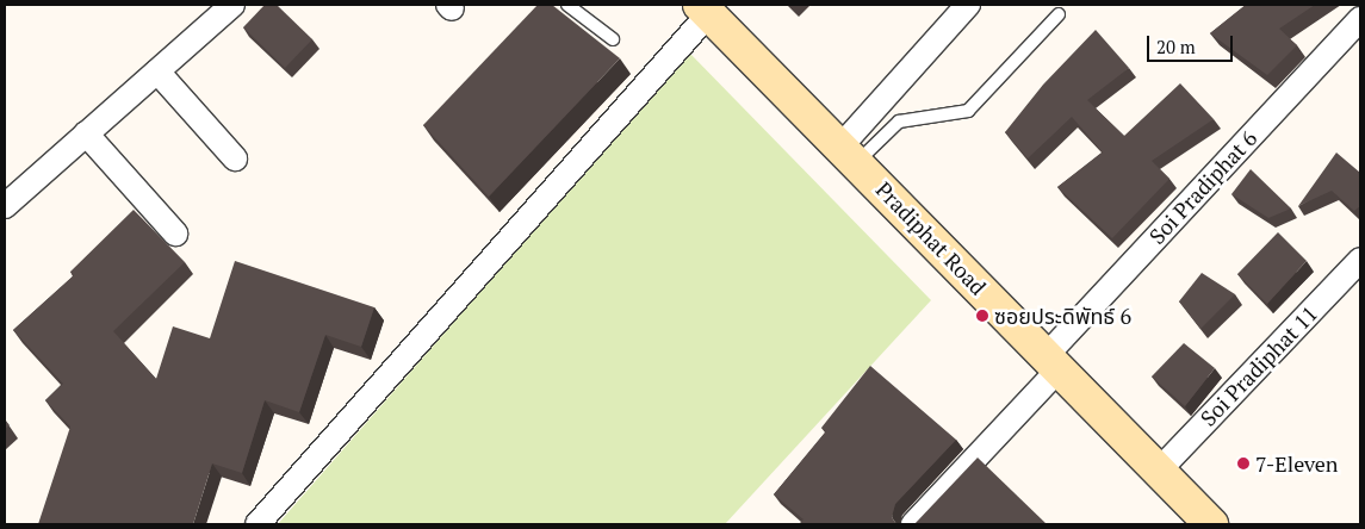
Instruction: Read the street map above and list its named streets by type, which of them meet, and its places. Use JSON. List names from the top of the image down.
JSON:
{
  "streets": {
    "main road": ["Pradiphat Road"],
    "street": ["Soi Pradiphat 6", "Soi Pradiphat 11"]
  },
  "crossings": [
    ["Soi Pradiphat 6", "Pradiphat Road"],
    ["Pradiphat Road", "Soi Pradiphat 11"]
  ],
  "places": ["ซอยประดิพัทธ์ 6", "7-Eleven"],
  "scale_bar": "20 m"
}
